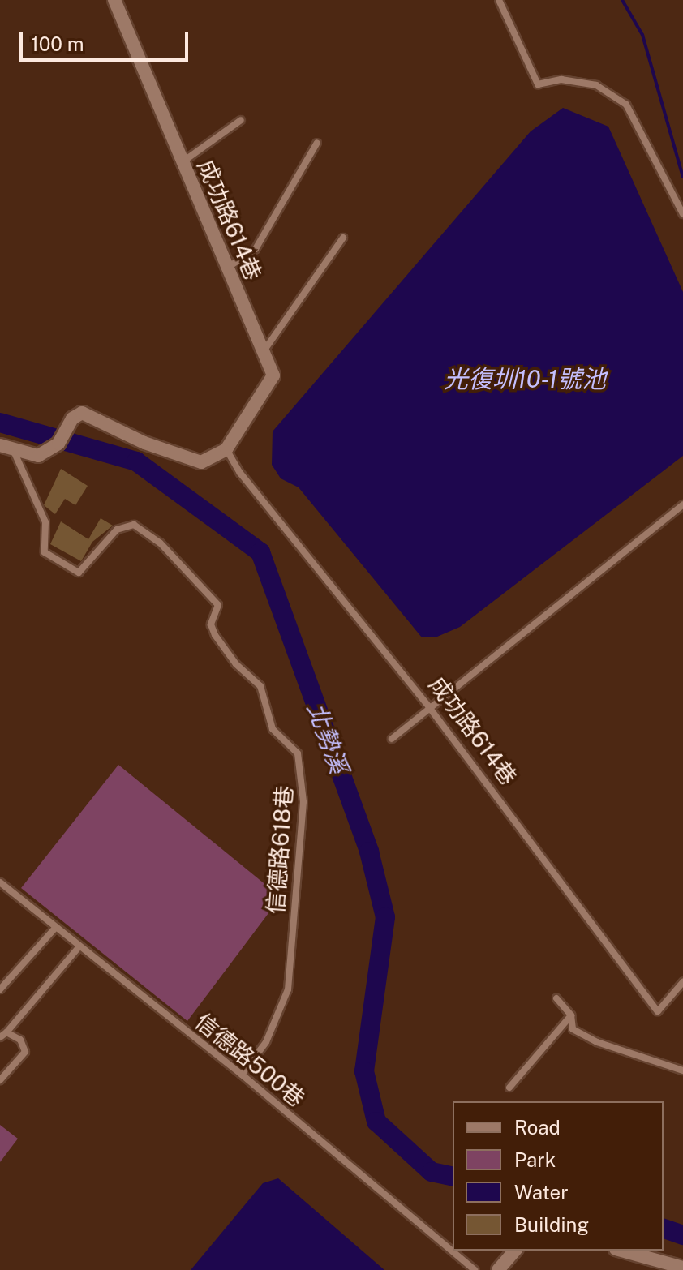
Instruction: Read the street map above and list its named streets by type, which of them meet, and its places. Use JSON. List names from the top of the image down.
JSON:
{
  "streets": {
    "street": ["成功路614巷"],
    "lane": ["信德路618巷", "信德路500巷"]
  },
  "crossings": [
    ["信德路618巷", "信德路500巷"]
  ],
  "water": ["光復圳10-1號池", "北勢溪"],
  "legend": [
    "Road",
    "Park",
    "Water",
    "Building"
  ],
  "scale_bar": "100 m"
}
